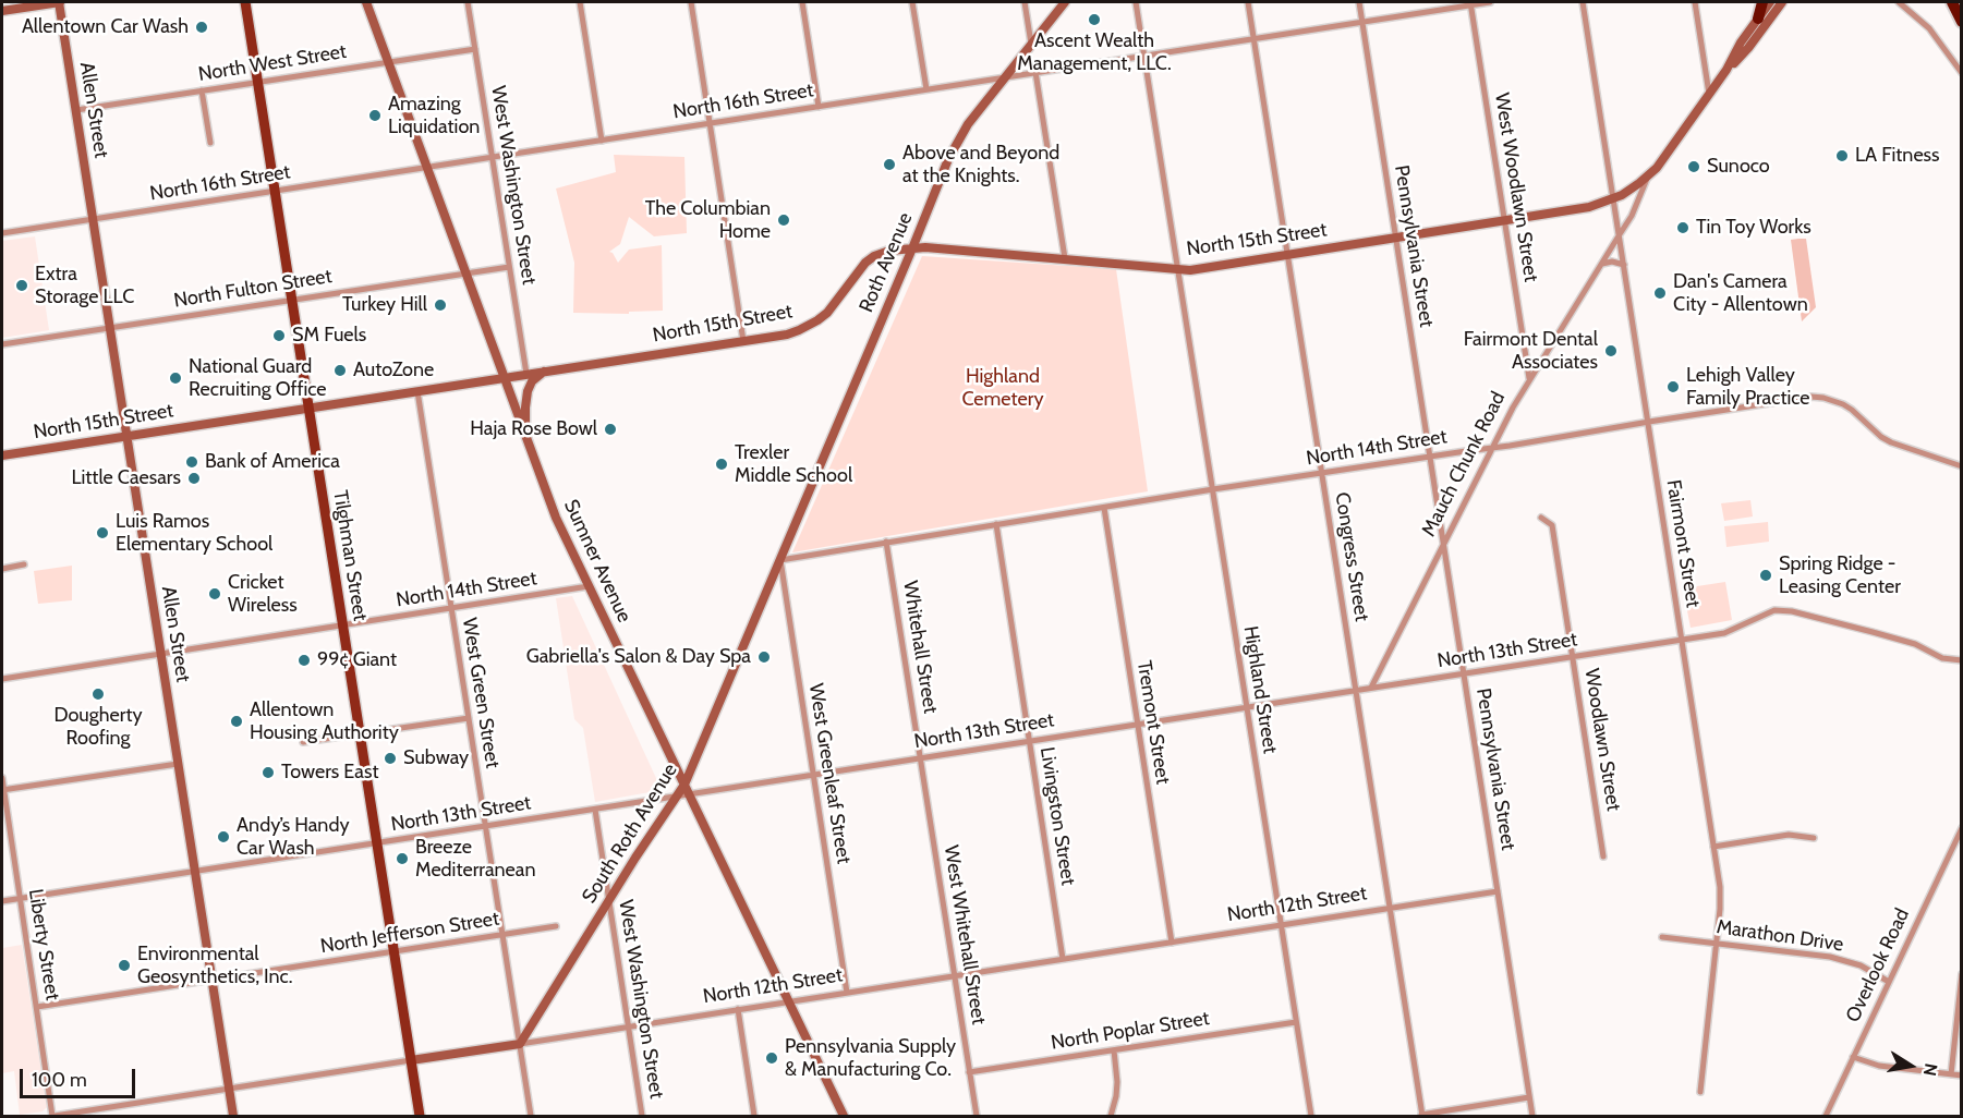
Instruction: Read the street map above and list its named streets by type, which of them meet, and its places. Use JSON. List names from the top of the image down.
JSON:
{
  "streets": {
    "main road": [
      "Allen Street",
      "North 15th Street",
      "Roth Avenue",
      "Mauch Chunk Road",
      "Tilghman Street",
      "Sumner Avenue",
      "South Roth Avenue",
      "North 12th Street"
    ],
    "street": [
      "North West Street",
      "North 16th Street",
      "West Washington Street",
      "West Woodlawn Street",
      "Pennsylvania Street",
      "North Fulton Street",
      "North 14th Street",
      "Fairmont Street",
      "Congress Street",
      "Whitehall Street",
      "North 13th Street",
      "Highland Street",
      "West Green Street",
      "Tremont Street",
      "Woodlawn Street",
      "West Greenleaf Street",
      "Livingston Street",
      "North Jefferson Street",
      "West Whitehall Street",
      "Marathon Drive",
      "Liberty Street",
      "Overlook Road",
      "North Poplar Street"
    ]
  },
  "crossings": [
    ["North West Street", "Allen Street"],
    ["North West Street", "West Washington Street"],
    ["North West Street", "Tilghman Street"],
    ["North West Street", "Sumner Avenue"],
    ["North 16th Street", "Allen Street"],
    ["North 16th Street", "West Washington Street"],
    ["North 16th Street", "West Woodlawn Street"],
    ["North 16th Street", "Pennsylvania Street"],
    ["North 16th Street", "Roth Avenue"],
    ["North 16th Street", "Tilghman Street"],
    ["North 16th Street", "Congress Street"],
    ["North 16th Street", "Sumner Avenue"],
    ["North 16th Street", "Highland Street"],
    ["Allen Street", "North 15th Street"],
    ["Allen Street", "North Fulton Street"],
    ["Allen Street", "North 14th Street"],
    ["Allen Street", "North 13th Street"],
    ["Allen Street", "North 12th Street"],
    ["Allen Street", "North Jefferson Street"],
    ["West Washington Street", "North 15th Street"],
    ["West Washington Street", "North Fulton Street"],
    ["West Washington Street", "North 13th Street"],
    ["West Washington Street", "South Roth Avenue"],
    ["West Washington Street", "North 12th Street"],
    ["West Woodlawn Street", "North 15th Street"],
    ["West Woodlawn Street", "Mauch Chunk Road"],
    ["North 15th Street", "Pennsylvania Street"],
    ["North 15th Street", "Roth Avenue"],
    ["North 15th Street", "Mauch Chunk Road"],
    ["North 15th Street", "Fairmont Street"],
    ["North 15th Street", "Tilghman Street"],
    ["North 15th Street", "Congress Street"],
    ["North 15th Street", "Sumner Avenue"],
    ["North 15th Street", "Highland Street"],
    ["North 15th Street", "West Green Street"],
    ["Pennsylvania Street", "North 14th Street"],
    ["Pennsylvania Street", "Mauch Chunk Road"],
    ["Pennsylvania Street", "North 13th Street"],
    ["Pennsylvania Street", "North 12th Street"],
    ["Roth Avenue", "North 14th Street"],
    ["Roth Avenue", "West Greenleaf Street"],
    ["Roth Avenue", "South Roth Avenue"],
    ["North Fulton Street", "Tilghman Street"],
    ["North Fulton Street", "Sumner Avenue"],
    ["North 14th Street", "Mauch Chunk Road"],
    ["North 14th Street", "Fairmont Street"],
    ["North 14th Street", "Tilghman Street"],
    ["North 14th Street", "Congress Street"],
    ["North 14th Street", "Sumner Avenue"],
    ["North 14th Street", "Whitehall Street"],
    ["North 14th Street", "Highland Street"],
    ["North 14th Street", "West Green Street"],
    ["North 14th Street", "Tremont Street"],
    ["North 14th Street", "West Greenleaf Street"],
    ["North 14th Street", "Livingston Street"],
    ["North 14th Street", "South Roth Avenue"],
    ["Mauch Chunk Road", "Fairmont Street"],
    ["Mauch Chunk Road", "North 13th Street"],
    ["Fairmont Street", "North 13th Street"],
    ["Fairmont Street", "Marathon Drive"],
    ["Tilghman Street", "North 13th Street"],
    ["Tilghman Street", "North 12th Street"],
    ["Tilghman Street", "North Jefferson Street"],
    ["Congress Street", "North 13th Street"],
    ["Congress Street", "North 12th Street"],
    ["Sumner Avenue", "North 13th Street"],
    ["Sumner Avenue", "South Roth Avenue"],
    ["Sumner Avenue", "North 12th Street"],
    ["Whitehall Street", "North 13th Street"],
    ["Whitehall Street", "West Whitehall Street"],
    ["North 13th Street", "Highland Street"],
    ["North 13th Street", "West Green Street"],
    ["North 13th Street", "Tremont Street"],
    ["North 13th Street", "Woodlawn Street"],
    ["North 13th Street", "West Greenleaf Street"],
    ["North 13th Street", "Livingston Street"],
    ["North 13th Street", "South Roth Avenue"],
    ["North 13th Street", "West Whitehall Street"],
    ["North 13th Street", "Liberty Street"],
    ["Highland Street", "North 12th Street"],
    ["Highland Street", "North Poplar Street"],
    ["West Green Street", "South Roth Avenue"],
    ["West Green Street", "North 12th Street"],
    ["West Green Street", "North Jefferson Street"],
    ["Tremont Street", "North 12th Street"],
    ["West Greenleaf Street", "South Roth Avenue"],
    ["West Greenleaf Street", "North 12th Street"],
    ["Livingston Street", "North 12th Street"],
    ["South Roth Avenue", "North 12th Street"],
    ["North 12th Street", "West Whitehall Street"],
    ["North 12th Street", "Liberty Street"],
    ["North Jefferson Street", "Liberty Street"],
    ["West Whitehall Street", "North Poplar Street"],
    ["Marathon Drive", "Overlook Road"]
  ],
  "parks": ["Highland Cemetery"],
  "places": [
    "Ascent Wealth Management, LLC.",
    "Allentown Car Wash",
    "Amazing Liquidation",
    "LA Fitness",
    "Above and Beyond at the Knights.",
    "Sunoco",
    "The Columbian Home",
    "Tin Toy Works",
    "Extra Storage LLC",
    "Dan's Camera City - Allentown",
    "Turkey Hill",
    "SM Fuels",
    "Fairmont Dental Associates",
    "AutoZone",
    "National Guard Recruiting Office",
    "Lehigh Valley Family Practice",
    "Haja Rose Bowl",
    "Bank of America",
    "Trexler Middle School",
    "Little Caesars",
    "Luis Ramos Elementary School",
    "Spring Ridge - Leasing Center",
    "Cricket Wireless",
    "Gabriella's Salon & Day Spa",
    "99¢ Giant",
    "Dougherty Roofing",
    "Allentown Housing Authority",
    "Subway",
    "Towers East",
    "Andy’s Handy Car Wash",
    "Breeze Mediterranean",
    "Environmental Geosynthetics, Inc.",
    "Pennsylvania Supply & Manufacturing Co."
  ],
  "scale_bar": "100 m",
  "north": "right"
}
